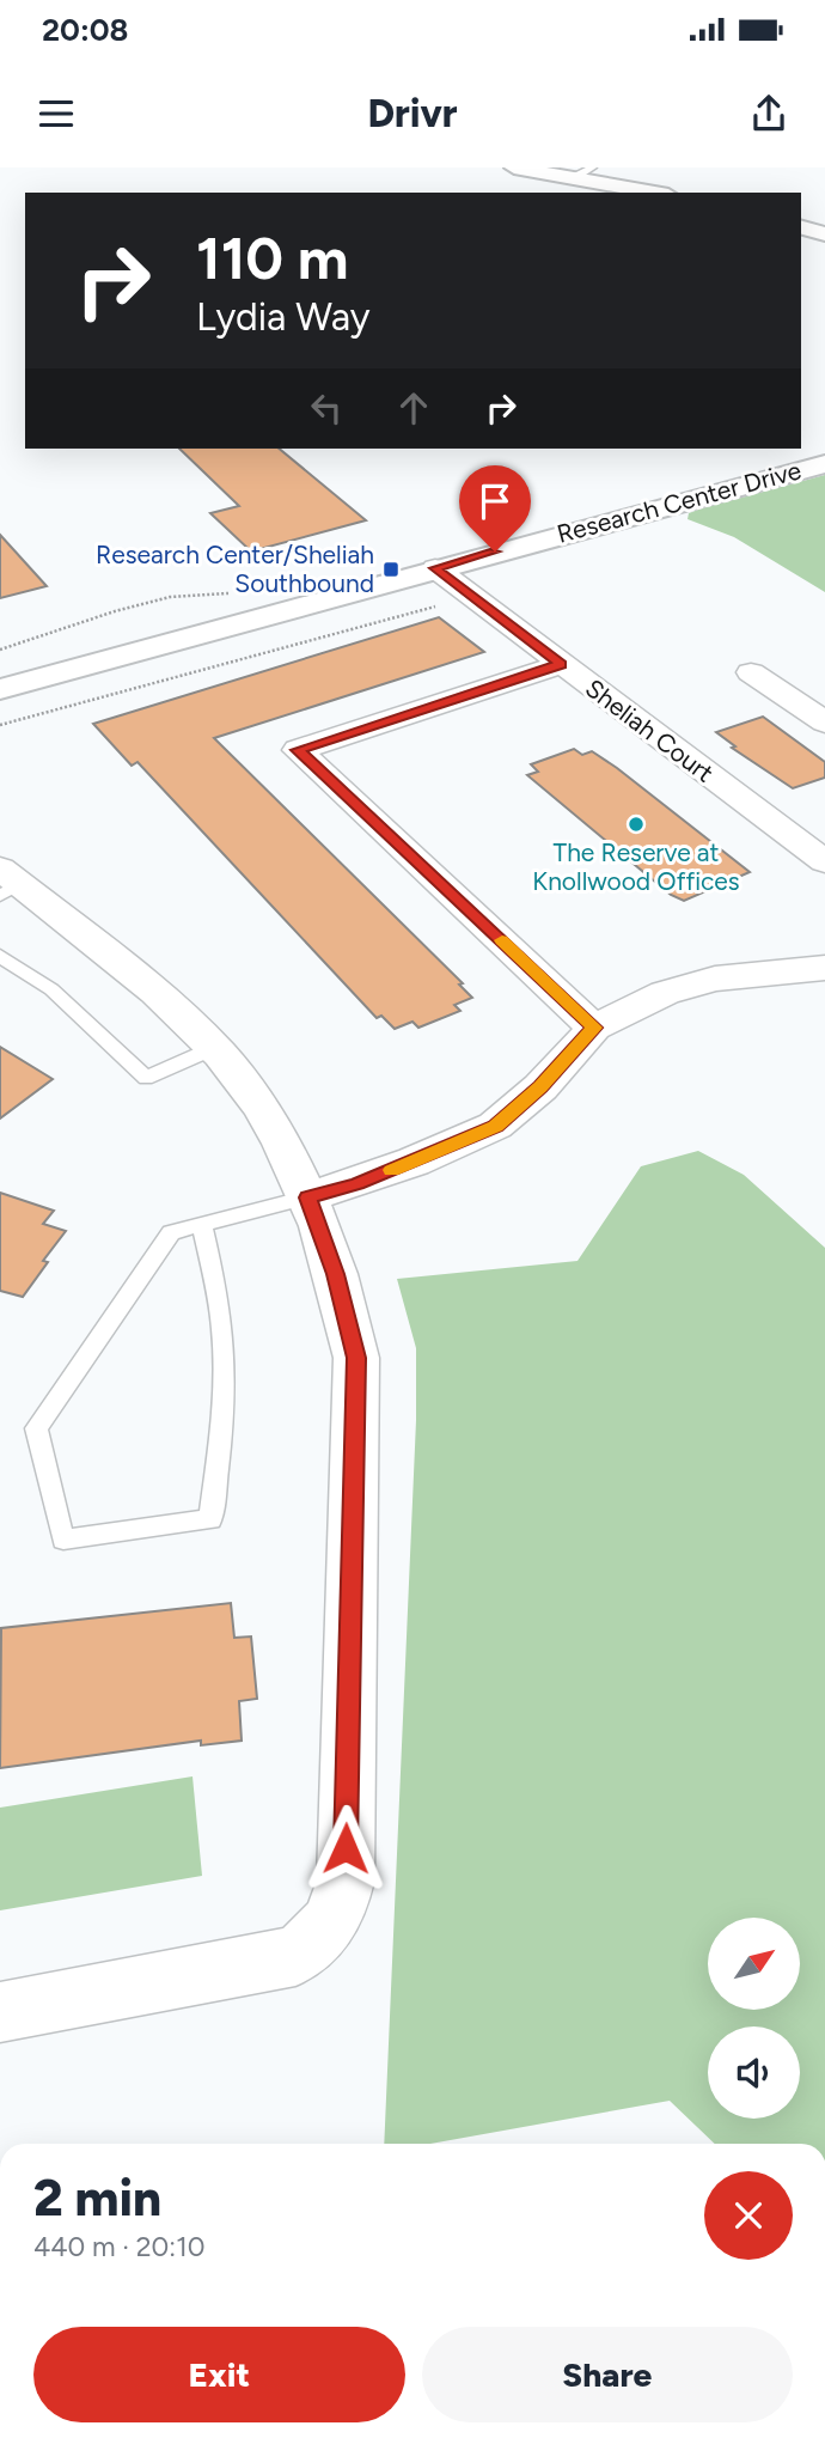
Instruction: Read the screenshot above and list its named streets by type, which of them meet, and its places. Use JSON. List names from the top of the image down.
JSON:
{
  "streets": {
    "main road": ["Research Center Drive"],
    "street": ["Sheliah Court"]
  },
  "crossings": [
    ["Research Center Drive", "Sheliah Court"]
  ],
  "places": {
    "transit": ["Research Center/Sheliah Southbound"],
    "other": ["The Reserve at Knollwood Offices"]
  },
  "north": "top right",
  "page": {
    "status": "20:08",
    "header": "Drivr",
    "turn": ["110 m", "Lydia Way"],
    "heading": ["2 min", "440 m · 20:10"],
    "buttons": ["Exit", "Share"]
  }
}
